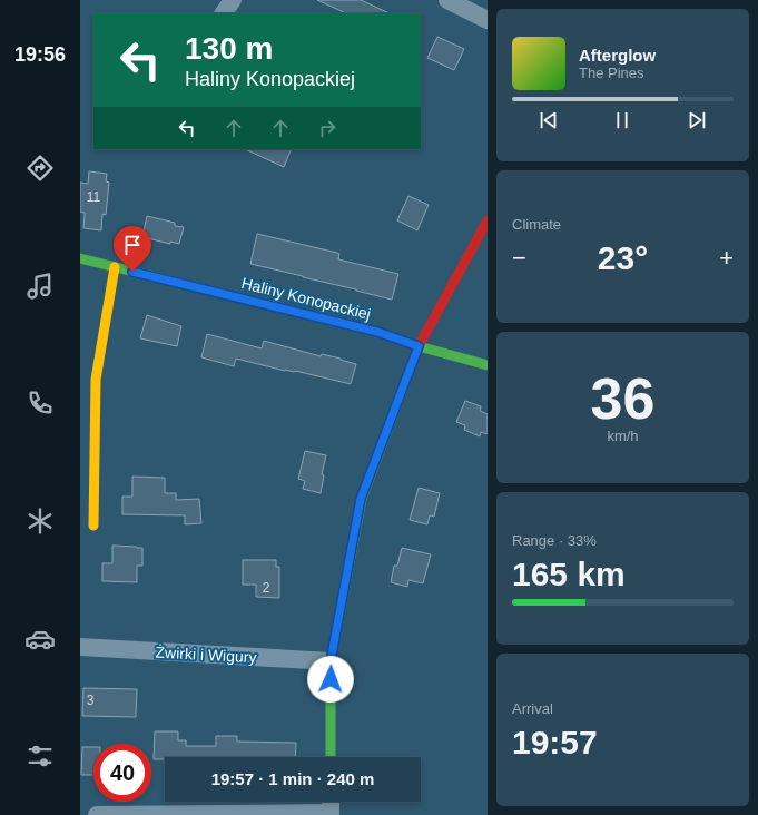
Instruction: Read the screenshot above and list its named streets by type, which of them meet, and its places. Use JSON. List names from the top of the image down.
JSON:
{
  "streets": {
    "street": ["Haliny Konopackiej", "Żwirki i Wigury"]
  },
  "house_numbers": ["11", "2", "3"],
  "page": {
    "tabs": "19:56",
    "turn": ["130 m", "Haliny Konopackiej"],
    "song": ["Afterglow", "The Pines"],
    "tile": [
      "Climate",
      ["36", "km/h"],
      ["Range · 33%", "165 km"],
      ["Arrival", "19:57"]
    ],
    "heat": ["−", "23°", "+"],
    "limit": "40",
    "trip": "19:57 · 1 min · 240 m"
  }
}
